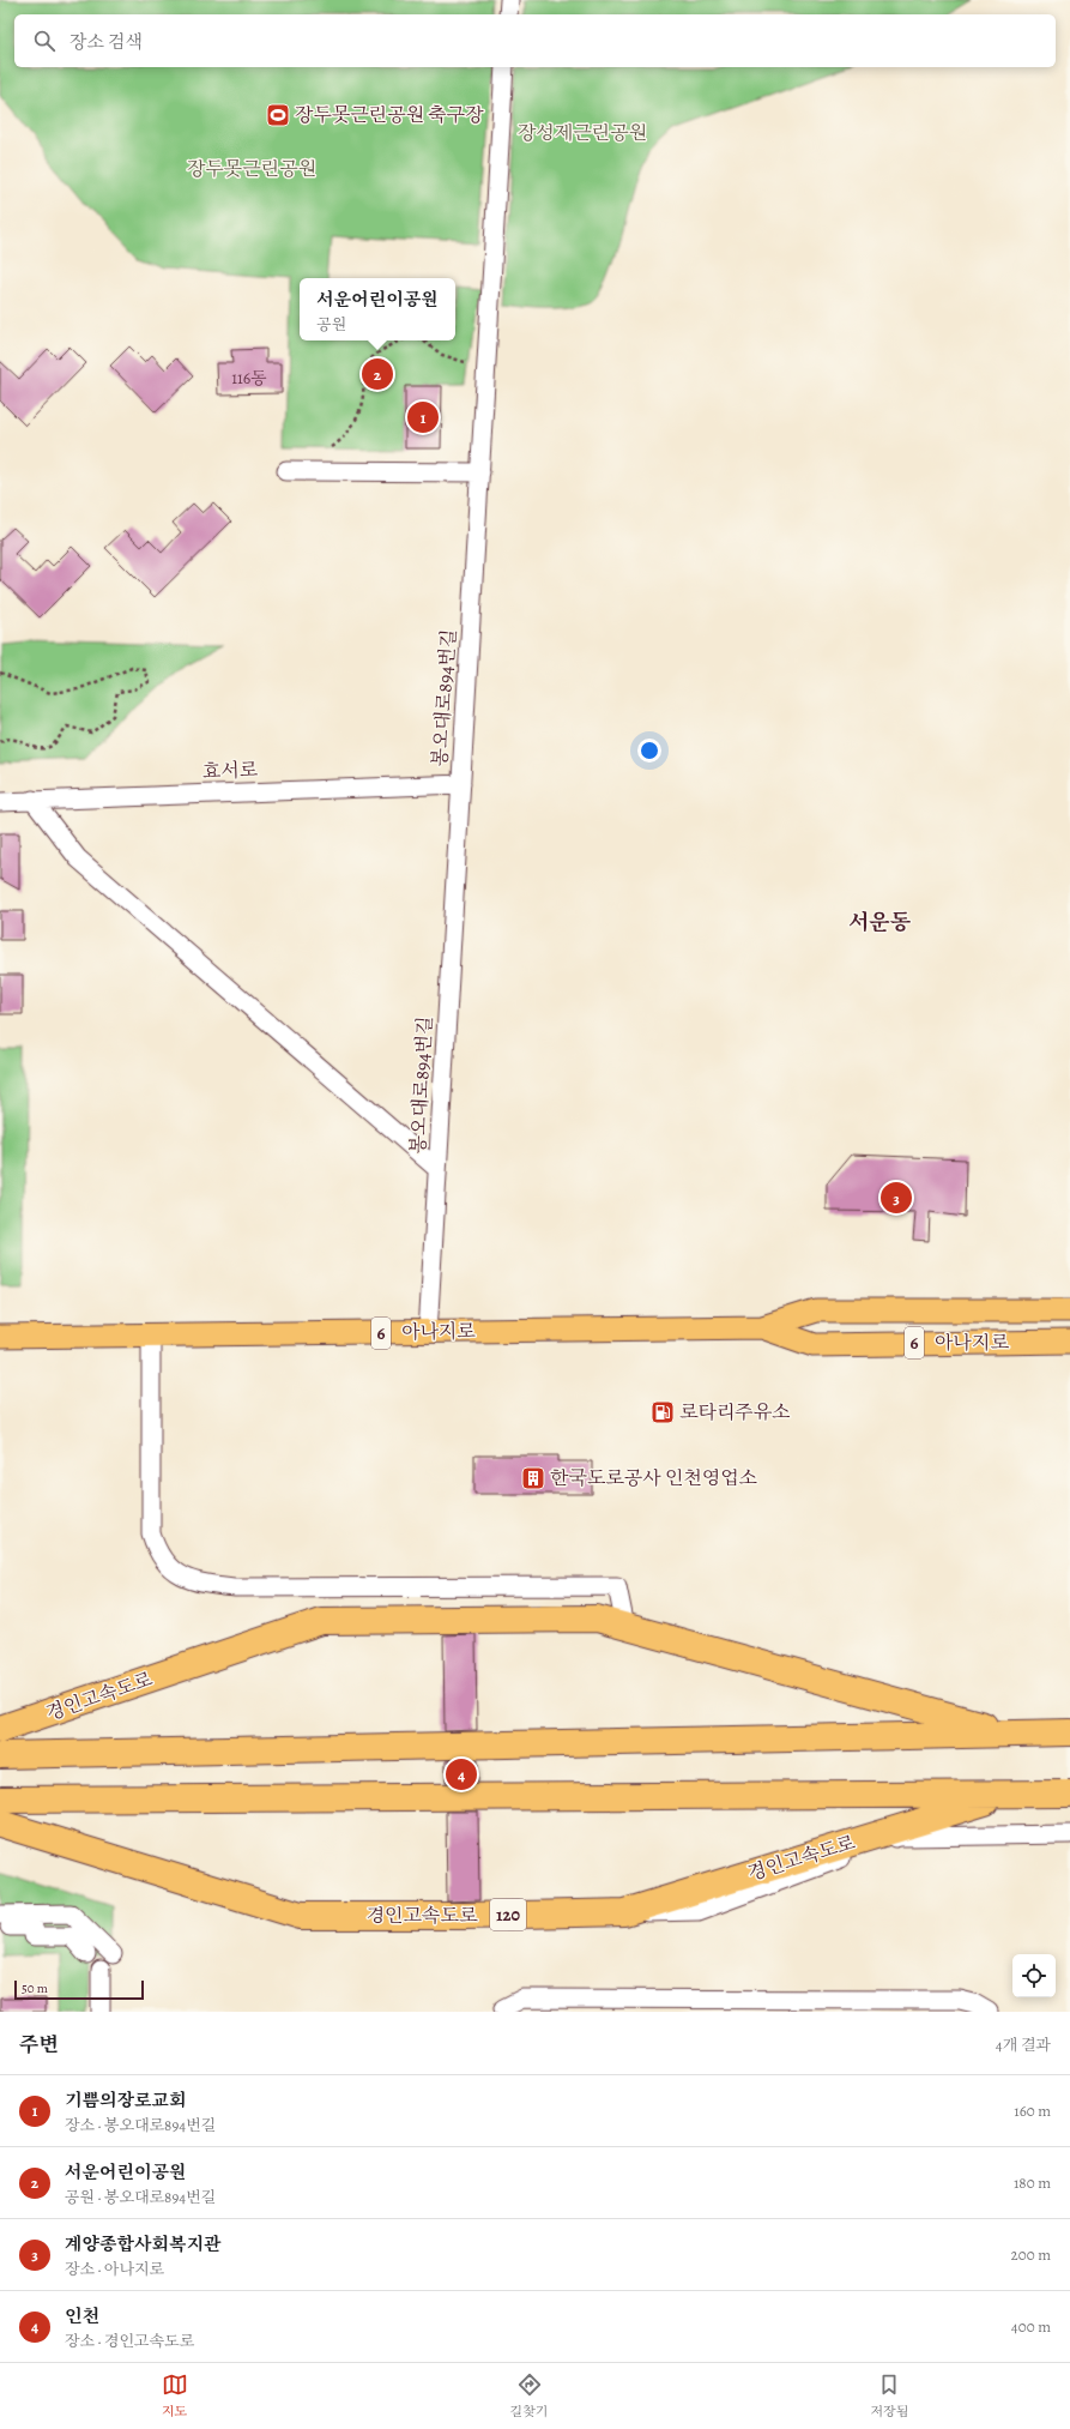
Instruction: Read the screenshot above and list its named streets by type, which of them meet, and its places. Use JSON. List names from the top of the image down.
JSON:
{
  "streets": {
    "highway": ["경인고속도로", "120"],
    "main road": ["아나지로", "6"],
    "street": ["봉오대로894번길", "효서로"]
  },
  "crossings": [
    ["봉오대로894번길", "효서로"],
    ["봉오대로894번길", "아나지로"]
  ],
  "districts": ["서운동"],
  "parks": ["장성제근린공원", "장두못근린공원"],
  "places": {
    "sports": ["장두못근린공원 축구장"],
    "fuel station": ["로타리주유소"],
    "building": ["한국도로공사 인천영업소"]
  },
  "house_numbers": ["116동"],
  "scale_bar": "50 m",
  "page": {
    "search": "장소 검색",
    "popup": ["서운어린이공원", "공원"],
    "pins": [
      "2",
      "1",
      "3",
      "4"
    ],
    "scale": "50 m",
    "heading": ["주변", "4개 결과"],
    "list": [
      {
        "mark": "1",
        "name": "기쁨의장로교회",
        "note": "장소 · 봉오대로894번길",
        "value": "160 m"
      },
      {
        "mark": "2",
        "name": "서운어린이공원",
        "note": "공원 · 봉오대로894번길",
        "value": "180 m"
      },
      {
        "mark": "3",
        "name": "계양종합사회복지관",
        "note": "장소 · 아나지로",
        "value": "200 m"
      },
      {
        "mark": "4",
        "name": "인천",
        "note": "장소 · 경인고속도로",
        "value": "400 m"
      }
    ],
    "nav": ["지도", "길찾기", "저장됨"]
  }
}
